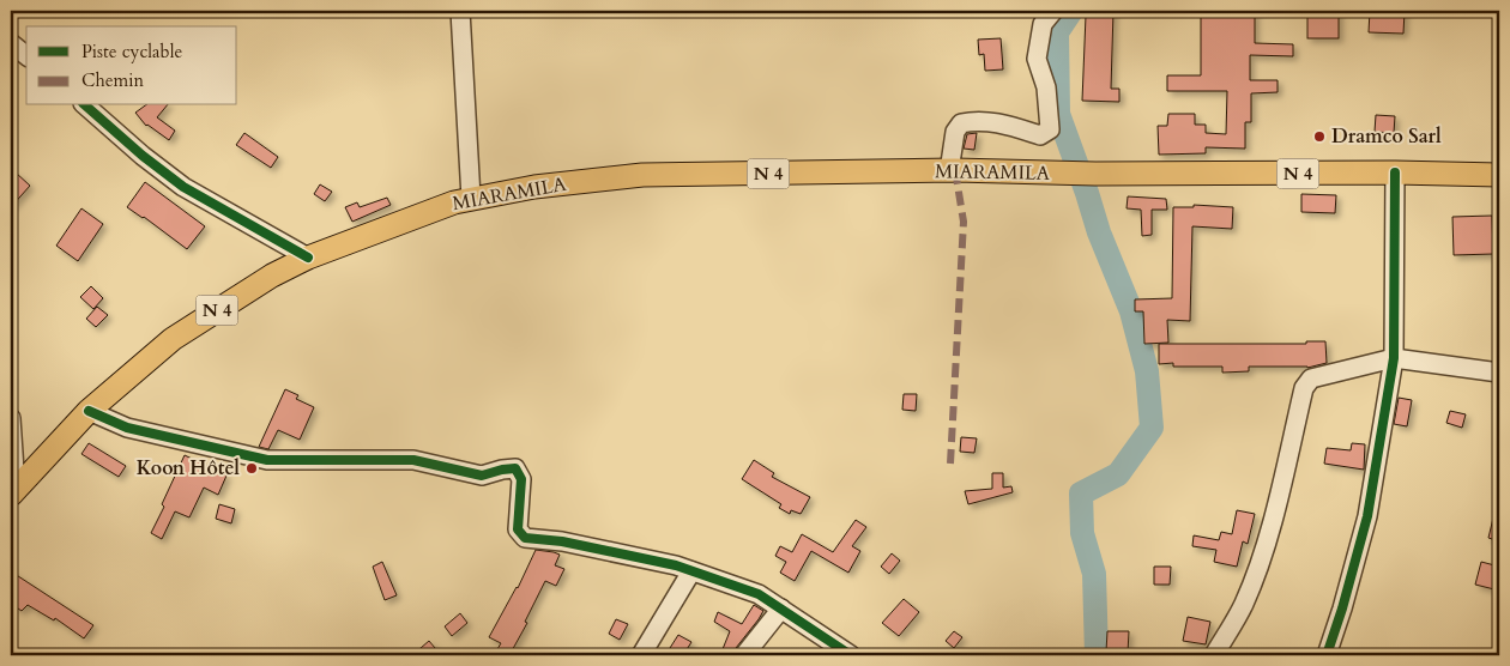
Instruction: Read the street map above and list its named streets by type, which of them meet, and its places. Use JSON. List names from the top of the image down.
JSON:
{
  "streets": {
    "main road": ["MIARAMILA", "N 4"]
  },
  "crossings": [
    ["MIARAMILA", "N 4"]
  ],
  "places": ["Dramco Sarl", "Koon Hôtel"],
  "legend": ["Piste cyclable", "Chemin"]
}
